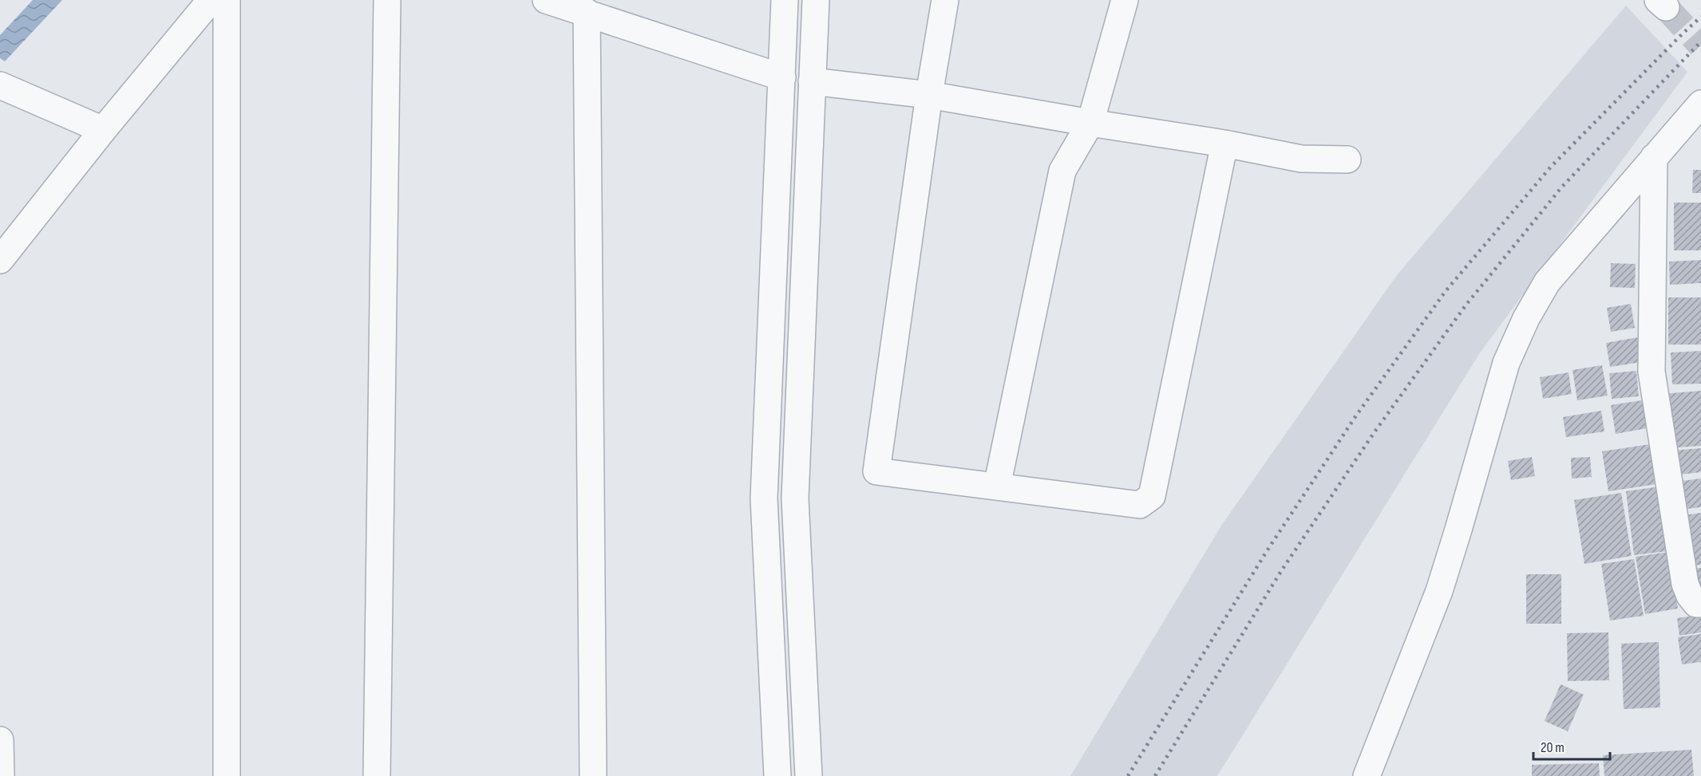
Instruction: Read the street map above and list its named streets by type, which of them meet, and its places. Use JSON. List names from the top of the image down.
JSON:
{
  "scale_bar": "20 m"
}
